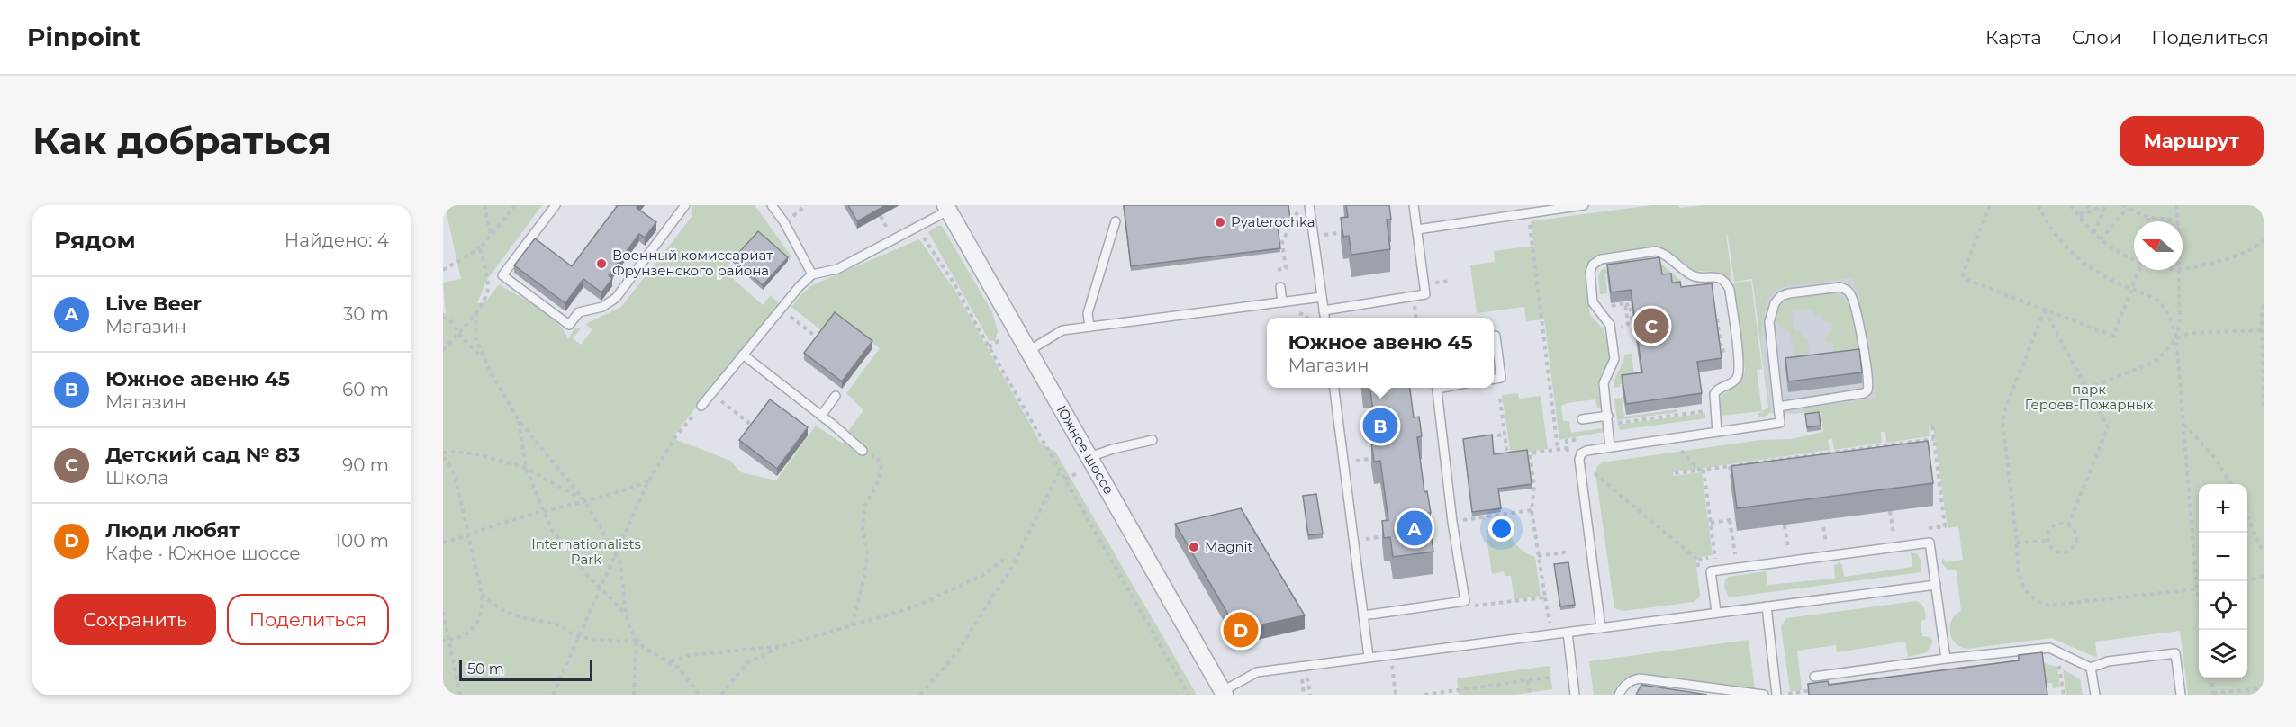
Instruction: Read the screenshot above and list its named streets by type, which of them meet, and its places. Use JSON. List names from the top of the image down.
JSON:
{
  "streets": {
    "street": ["Южное шоссе"]
  },
  "parks": ["парк Героев-Пожарных", "Internationalists Park"],
  "places": ["Pyaterochka", "Военный комиссариат Фрунзенского района", "Magnit"],
  "scale_bar": "50 m",
  "north": "left",
  "page": {
    "header": "Pinpoint",
    "nav": ["Карта", "Слои", "Поделиться"],
    "buttons": [
      "Маршрут",
      ["Сохранить", "Поделиться"]
    ],
    "title": "Как добраться",
    "heading": ["Рядом", "Найдено: 4"],
    "list": [
      {
        "mark": "A",
        "name": "Live Beer",
        "note": "Магазин",
        "value": "30 m"
      },
      {
        "mark": "B",
        "name": "Южное авеню 45",
        "note": "Магазин",
        "value": "60 m"
      },
      {
        "mark": "C",
        "name": "Детский сад № 83",
        "note": "Школа",
        "value": "90 m"
      },
      {
        "mark": "D",
        "name": "Люди любят",
        "note": "Кафе · Южное шоссе",
        "value": "100 m"
      }
    ],
    "pins": [
      "C",
      "B",
      "A",
      "D"
    ],
    "popup": ["Южное авеню 45", "Магазин"],
    "map_buttons": ["+", "−"],
    "scale": "50 m"
  }
}
